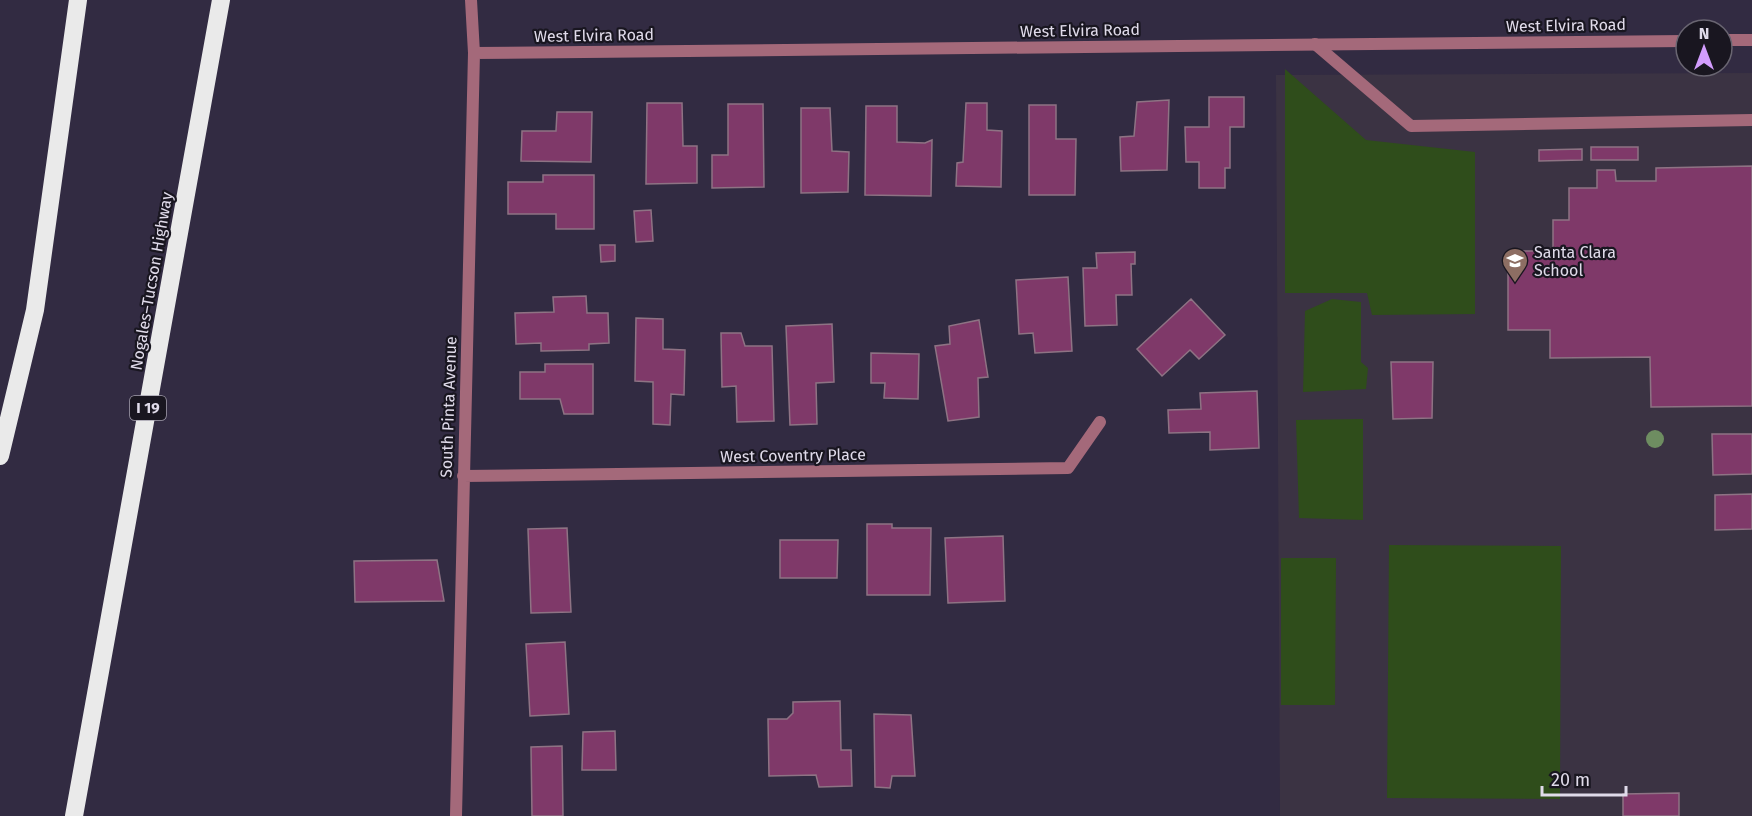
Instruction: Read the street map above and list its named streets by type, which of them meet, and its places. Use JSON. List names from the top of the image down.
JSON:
{
  "streets": {
    "highway": ["Nogales–Tucson Highway", "I 19"],
    "street": ["West Elvira Road", "South Pinta Avenue", "West Coventry Place"]
  },
  "crossings": [
    ["West Elvira Road", "South Pinta Avenue"],
    ["South Pinta Avenue", "West Coventry Place"]
  ],
  "places": {
    "school or university": ["Santa Clara School"]
  },
  "scale_bar": "20 m",
  "north": "top"
}
